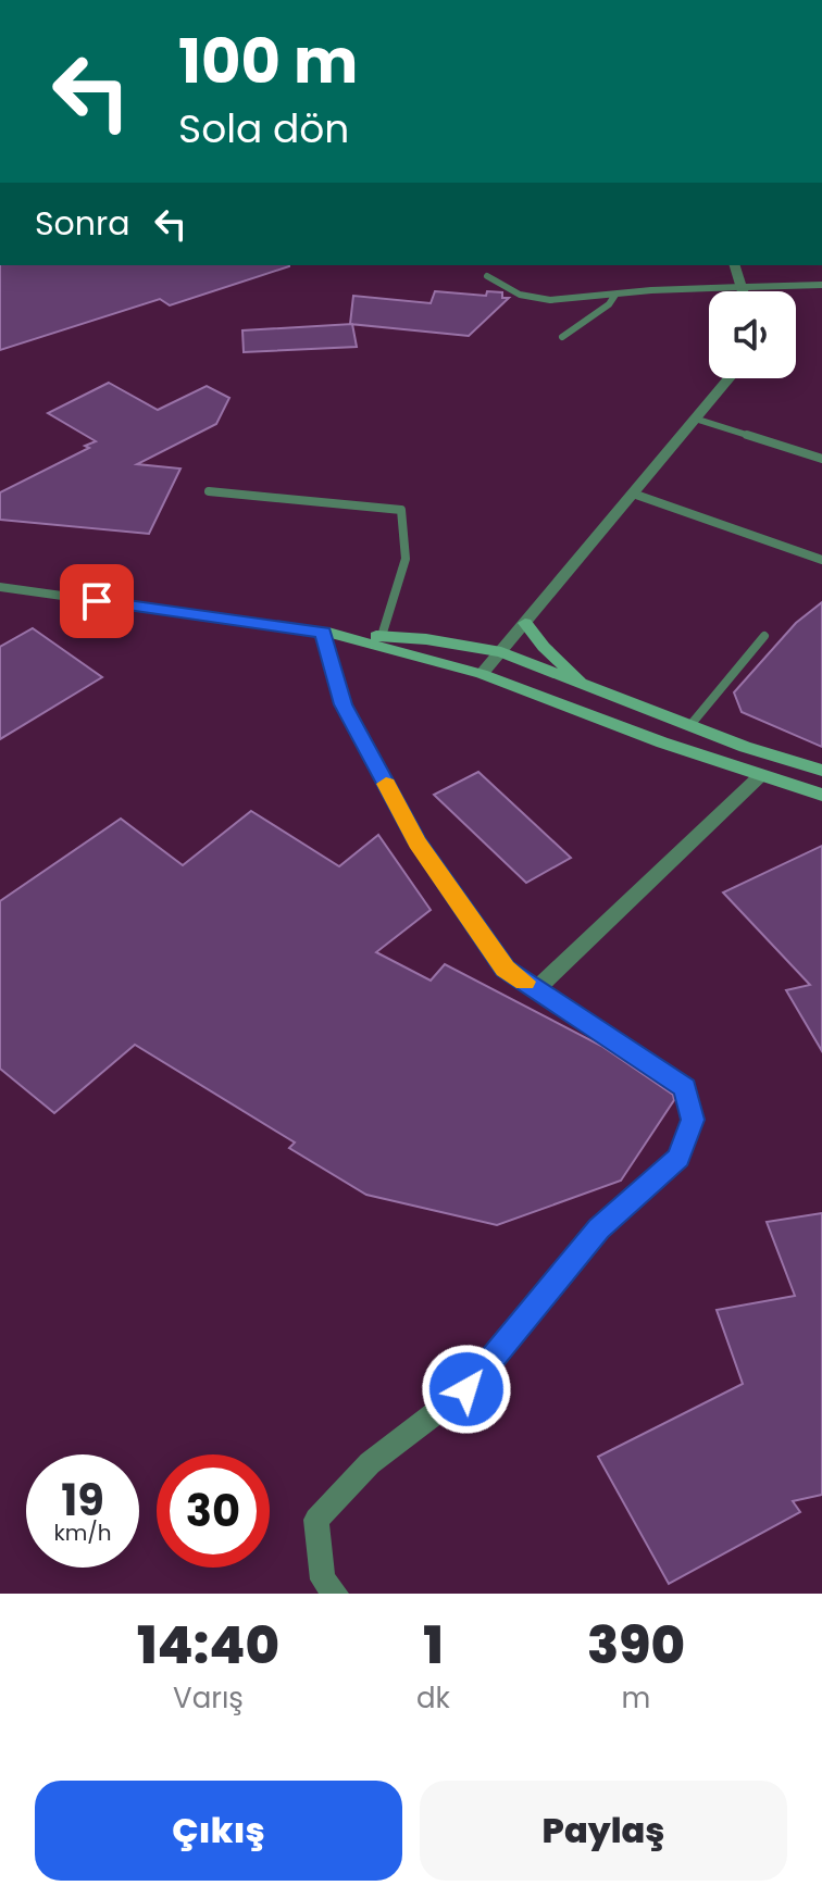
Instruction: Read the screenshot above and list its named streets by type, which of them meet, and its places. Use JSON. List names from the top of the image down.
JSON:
{
  "page": {
    "turn": ["100 m", "Sola dön"],
    "then": "Sonra",
    "speed": "19 km/h",
    "limit": "30",
    "eta": [
      "14:40",
      "Varış",
      "1",
      "dk",
      "390",
      "m"
    ],
    "buttons": ["Çıkış", "Paylaş"]
  }
}
